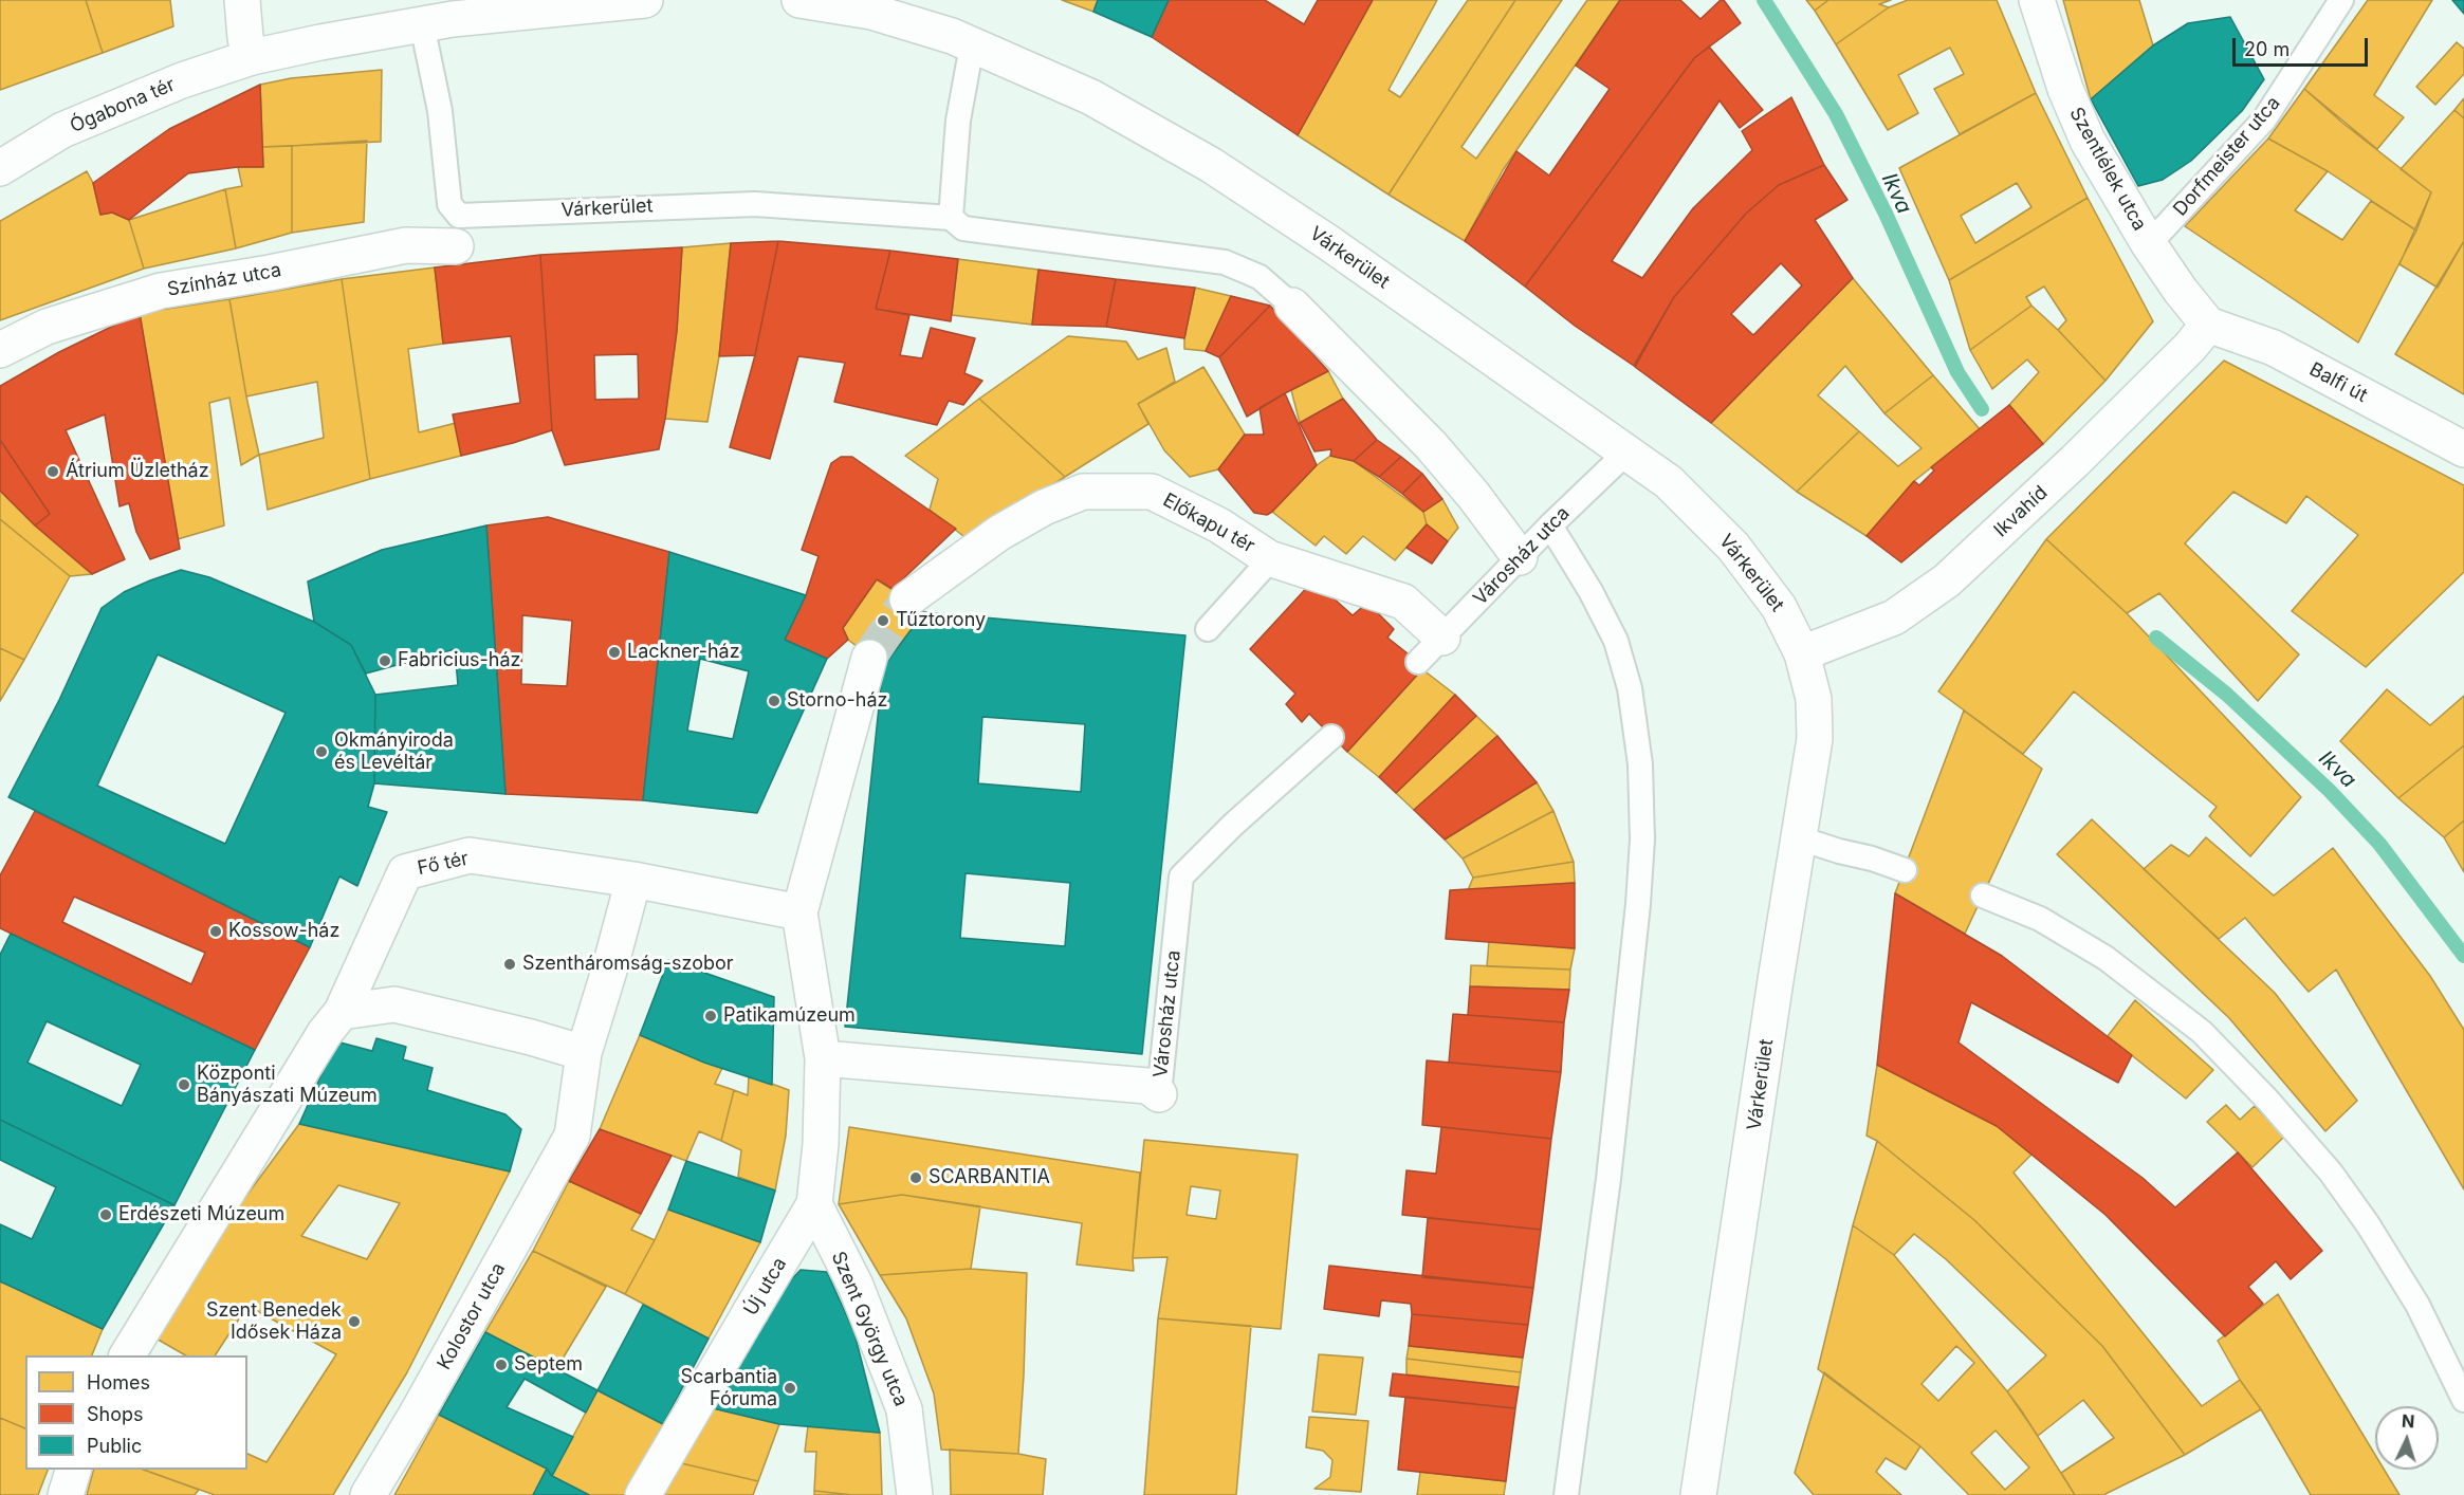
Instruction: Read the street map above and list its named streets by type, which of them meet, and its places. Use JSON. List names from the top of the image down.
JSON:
{
  "streets": {
    "street": [
      "Ógabona tér",
      "Szentlélek utca",
      "Várkerület",
      "Színház utca",
      "Balfi út",
      "Ikvahíd",
      "Előkapu tér",
      "Városház utca",
      "Fő tér",
      "Új utca",
      "Kolostor utca",
      "Szent György utca"
    ],
    "lane": ["Dorfmeister utca"]
  },
  "crossings": [
    ["Dorfmeister utca", "Szentlélek utca"],
    ["Szentlélek utca", "Balfi út"],
    ["Szentlélek utca", "Ikvahíd"],
    ["Várkerület", "Ikvahíd"],
    ["Várkerület", "Városház utca"],
    ["Balfi út", "Ikvahíd"],
    ["Előkapu tér", "Városház utca"],
    ["Városház utca", "Új utca"],
    ["Új utca", "Szent György utca"]
  ],
  "water": ["Ikva"],
  "places": [
    "Átrium Üzletház",
    "Tűztorony",
    "Lackner-ház",
    "Fabricius-ház",
    "Storno-ház",
    "Okmányiroda és Levéltár",
    "Kossow-ház",
    "Szentháromság-szobor",
    "Patikamúzeum",
    "Központi Bányászati Múzeum",
    "SCARBANTIA",
    "Erdészeti Múzeum",
    "Szent Benedek Idősek Háza",
    "Septem",
    "Scarbantia Fóruma"
  ],
  "legend": ["Homes", "Shops", "Public"],
  "scale_bar": "20 m",
  "north": "top"
}
